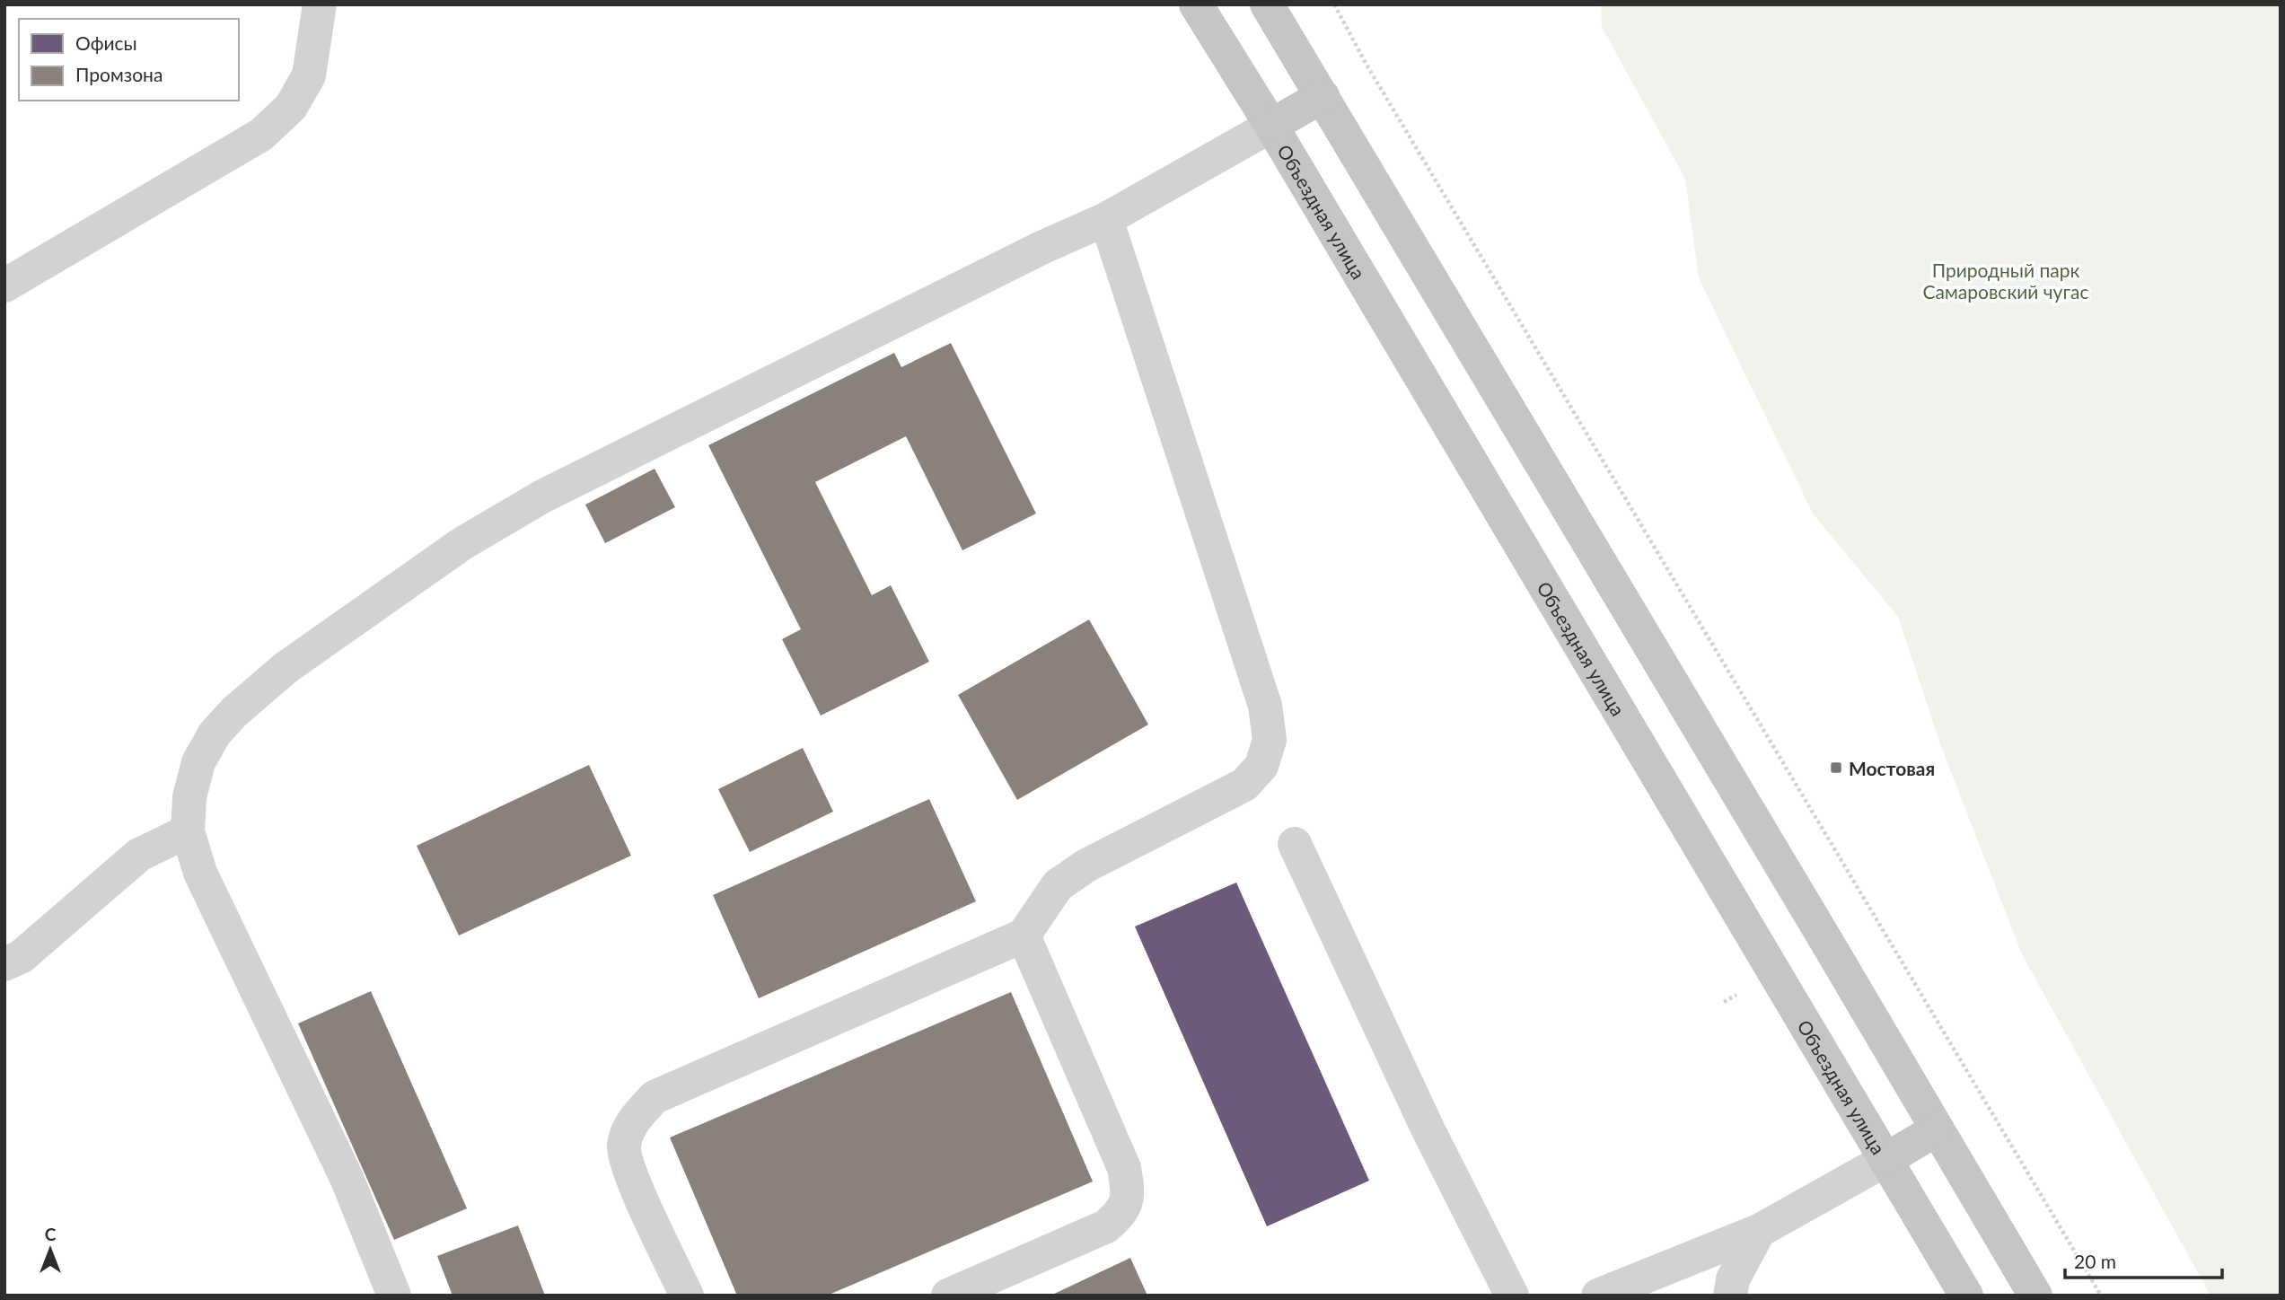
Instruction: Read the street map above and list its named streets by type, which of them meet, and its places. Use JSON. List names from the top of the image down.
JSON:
{
  "streets": {
    "main road": ["Объездная улица"]
  },
  "parks": ["Природный парк Самаровский чугас"],
  "places": {
    "transit": ["Мостовая"]
  },
  "legend": ["Офисы", "Промзона"],
  "scale_bar": "20 m",
  "north": "top"
}
